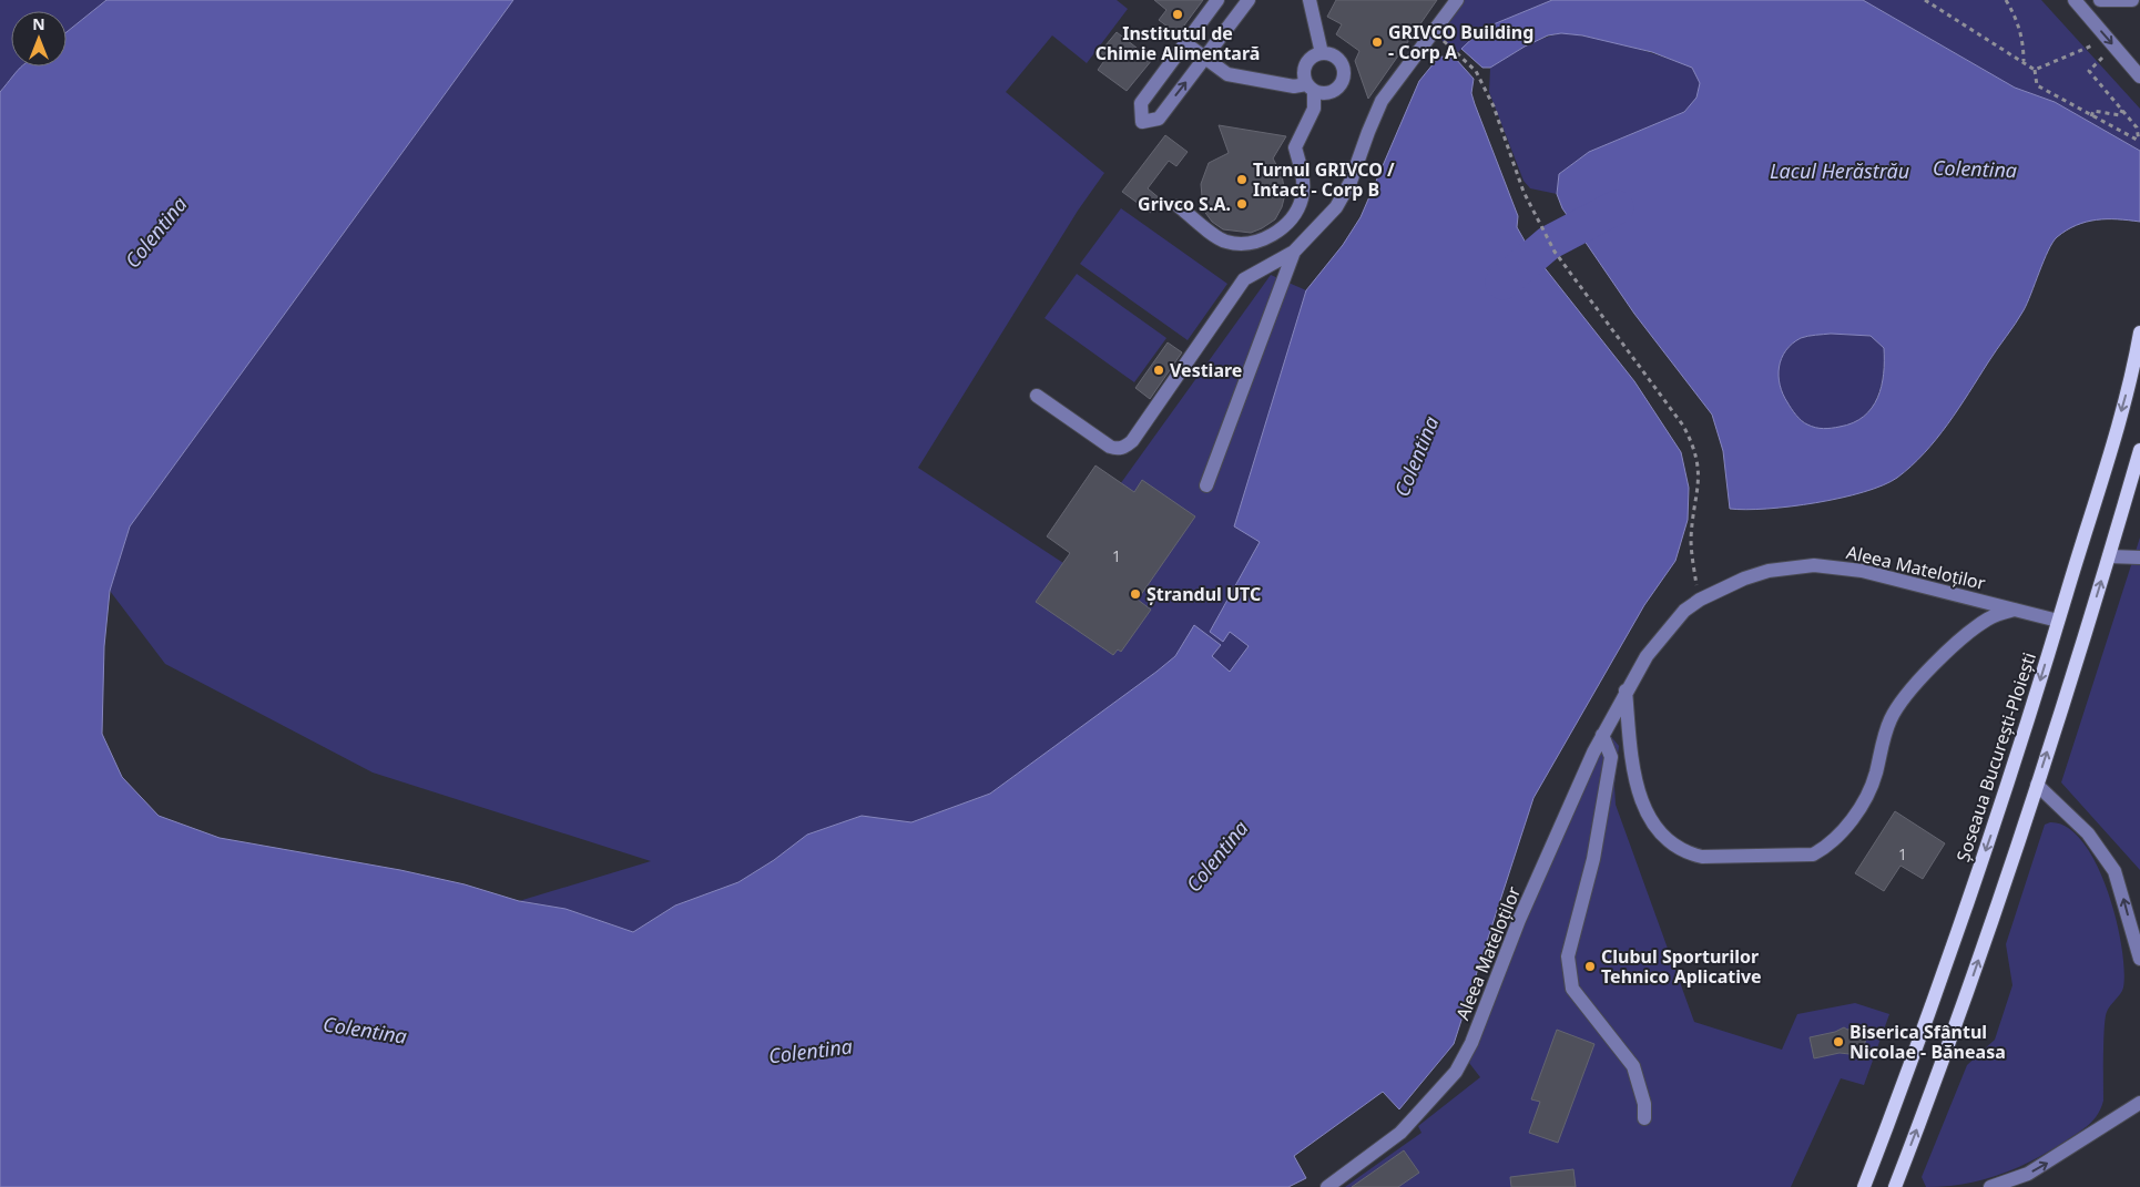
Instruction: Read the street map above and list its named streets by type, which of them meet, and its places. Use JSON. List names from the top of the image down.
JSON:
{
  "streets": {
    "main road": ["Șoseaua București-Ploiești"],
    "street": ["Aleea Mateloților"]
  },
  "crossings": [
    ["Aleea Mateloților", "Șoseaua București-Ploiești"]
  ],
  "water": ["Colentina", "Lacul Herăstrău"],
  "places": [
    "Institutul de Chimie Alimentară",
    "GRIVCO Building - Corp A",
    "Turnul GRIVCO / Intact - Corp B",
    "Grivco S.A.",
    "Vestiare",
    "Ștrandul UTC",
    "Clubul Sporturilor Tehnico Aplicative",
    "Biserica Sfântul Nicolae - Băneasa"
  ],
  "house_numbers": ["1", "1"],
  "north": "top"
}
